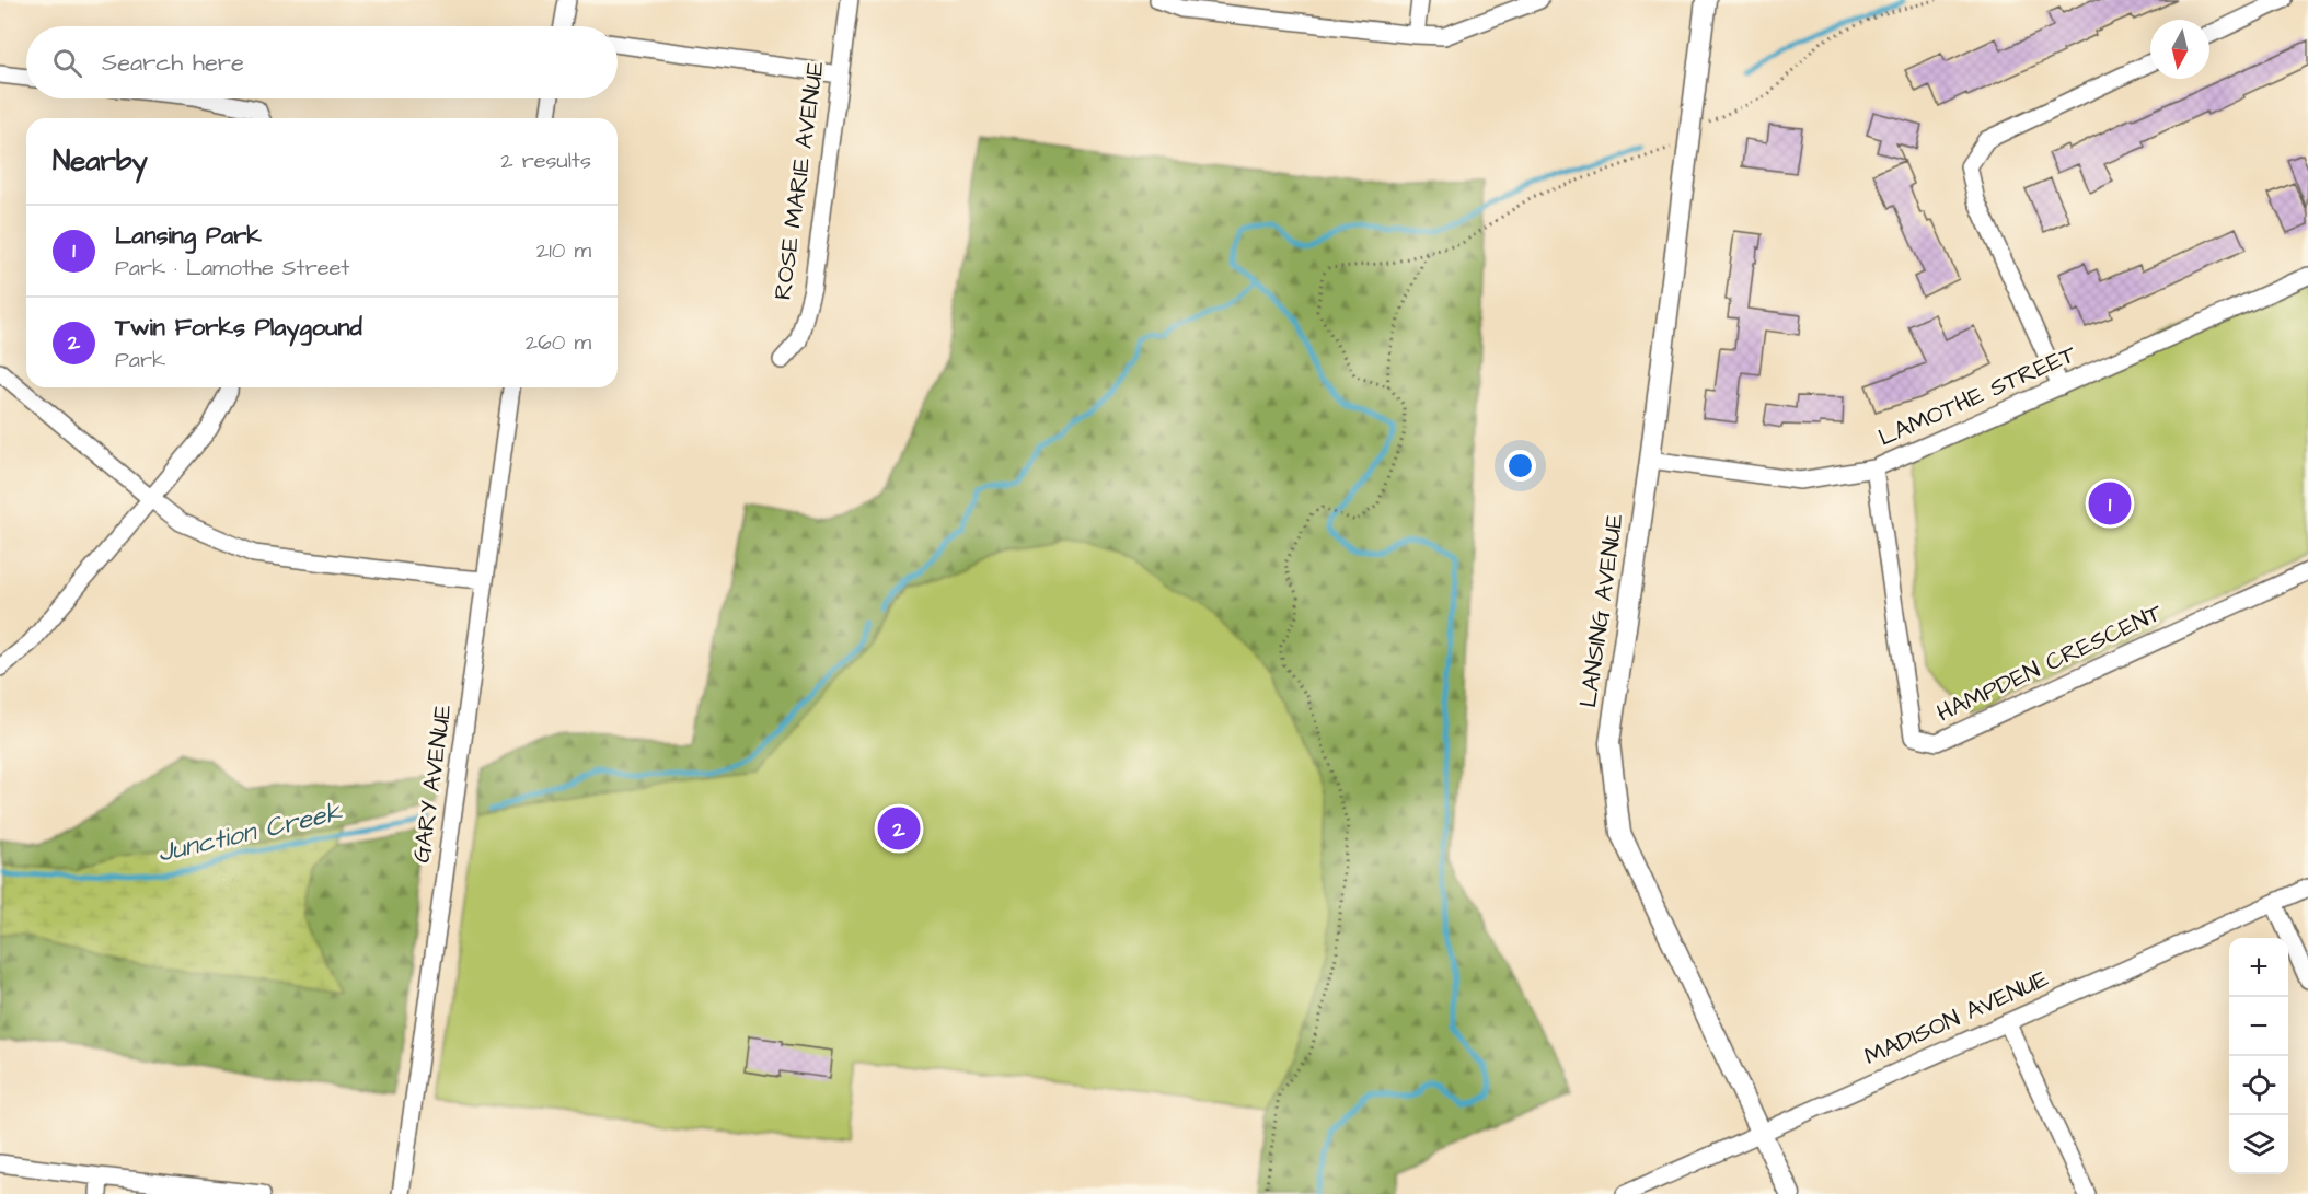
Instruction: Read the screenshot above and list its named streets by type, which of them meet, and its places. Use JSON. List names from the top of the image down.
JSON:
{
  "streets": {
    "street": [
      "ROSE MARIE AVENUE",
      "LAMOTHE STREET",
      "LANSING AVENUE",
      "HAMPDEN CRESCENT",
      "GARY AVENUE",
      "MADISON AVENUE"
    ]
  },
  "crossings": [
    ["LAMOTHE STREET", "LANSING AVENUE"],
    ["LAMOTHE STREET", "HAMPDEN CRESCENT"],
    ["LANSING AVENUE", "MADISON AVENUE"]
  ],
  "water": ["Junction Creek"],
  "north": "bottom",
  "page": {
    "search": "Search here",
    "heading": ["Nearby", "2 results"],
    "list": [
      {
        "mark": "1",
        "name": "Lansing Park",
        "note": "Park · Lamothe Street",
        "value": "210 m"
      },
      {
        "mark": "2",
        "name": "Twin Forks Playgound",
        "note": "Park",
        "value": "260 m"
      }
    ],
    "pins": ["1", "2"],
    "map_buttons": ["+", "−"]
  }
}
